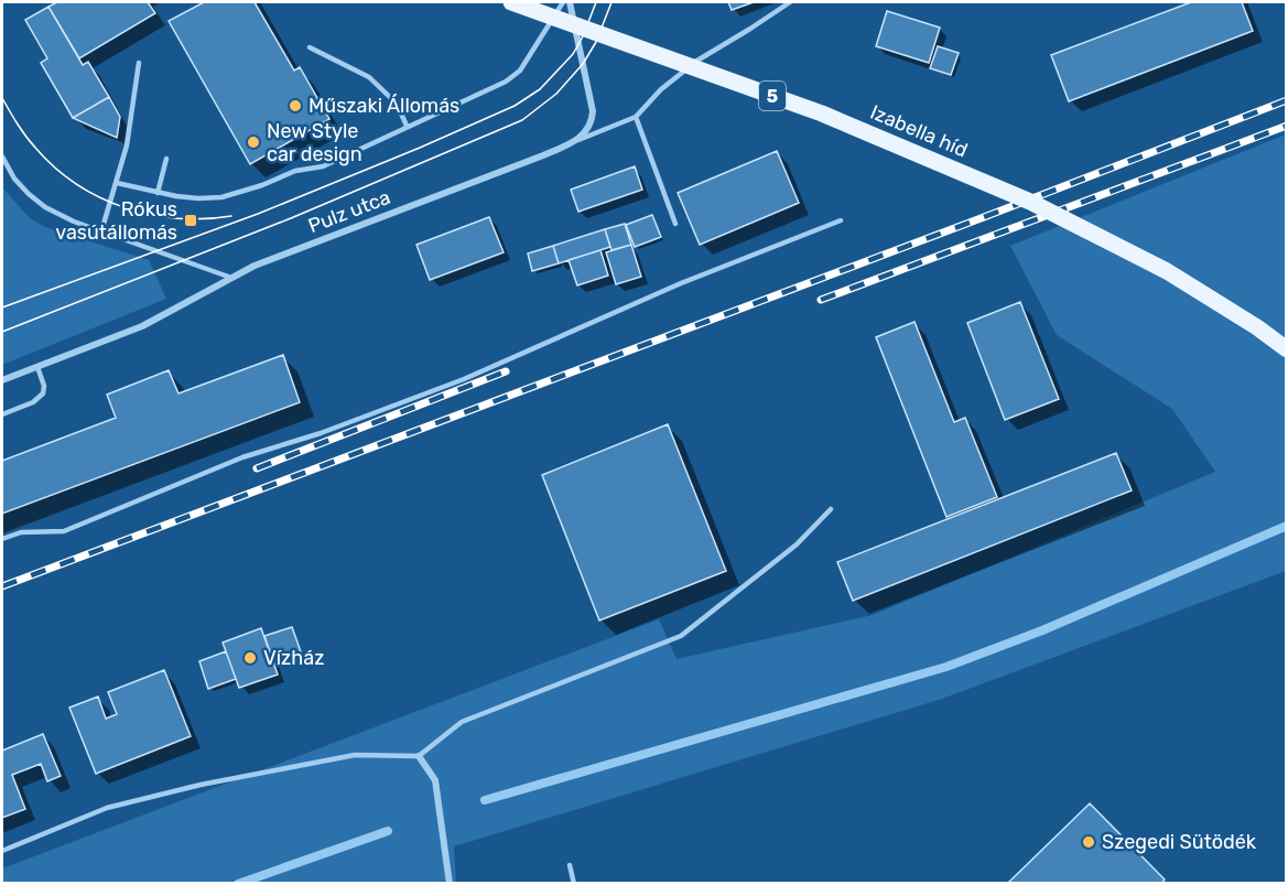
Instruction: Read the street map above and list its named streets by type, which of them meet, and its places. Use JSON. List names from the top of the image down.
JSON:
{
  "streets": {
    "main road": ["5", "Izabella híd"],
    "street": ["Pulz utca"]
  },
  "places": {
    "other": [
      "Műszaki Állomás",
      "New Style car design",
      "Vízház",
      "Szegedi Sütödék"
    ],
    "transit": ["Rókus vasútállomás"]
  }
}
